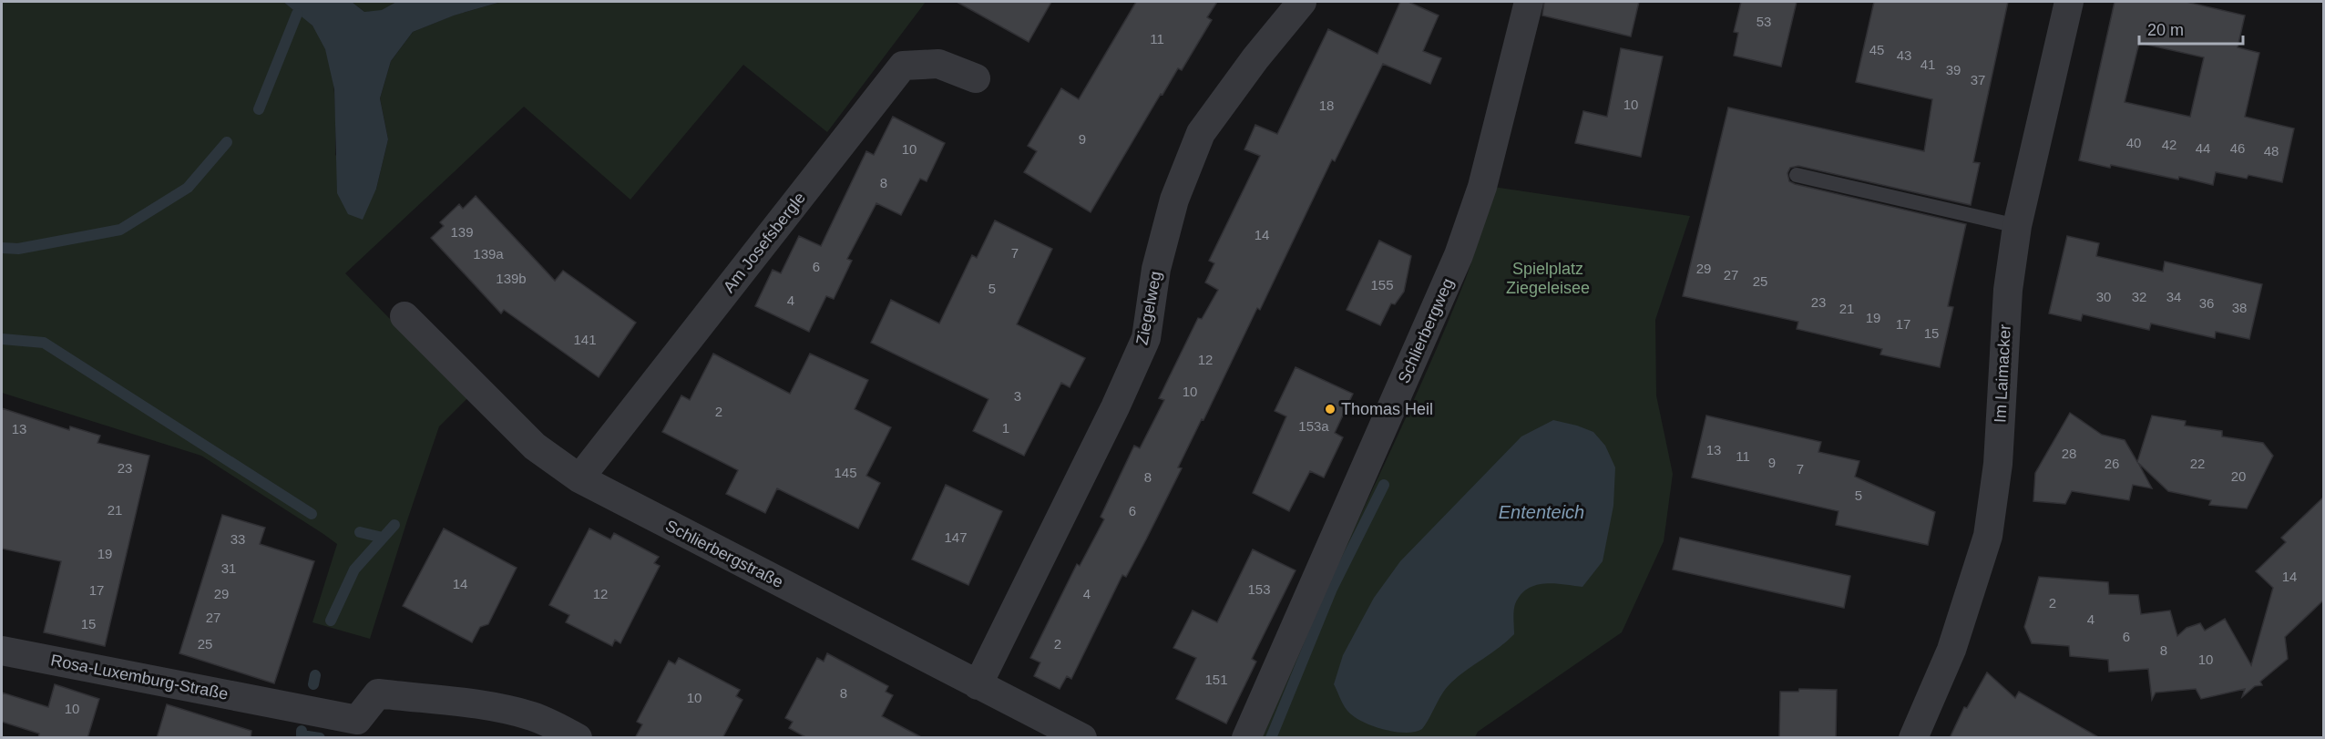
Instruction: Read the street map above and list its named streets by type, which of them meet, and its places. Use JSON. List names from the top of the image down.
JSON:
{
  "streets": {
    "street": [
      "Am Josefsbergle",
      "Ziegelweg",
      "Schlierbergweg",
      "Im Laimacker",
      "Schlierbergstraße",
      "Rosa-Luxemburg-Straße"
    ]
  },
  "crossings": [
    ["Am Josefsbergle", "Schlierbergstraße"],
    ["Ziegelweg", "Schlierbergstraße"]
  ],
  "water": ["Ententeich"],
  "parks": ["Spielplatz Ziegeleisee"],
  "places": ["Thomas Heil"],
  "house_numbers": [
    "53",
    "11",
    "45",
    "43",
    "41",
    "39",
    "37",
    "10",
    "18",
    "9",
    "40",
    "42",
    "44",
    "46",
    "10",
    "48",
    "8",
    "139",
    "14",
    "7",
    "139a",
    "6",
    "29",
    "27",
    "139b",
    "25",
    "155",
    "5",
    "30",
    "32",
    "34",
    "4",
    "23",
    "36",
    "38",
    "21",
    "19",
    "17",
    "15",
    "141",
    "12",
    "10",
    "3",
    "2",
    "153a",
    "1",
    "13",
    "13",
    "28",
    "11",
    "9",
    "26",
    "22",
    "23",
    "7",
    "145",
    "20",
    "8",
    "5",
    "21",
    "6",
    "147",
    "33",
    "19",
    "31",
    "14",
    "14",
    "153",
    "17",
    "29",
    "12",
    "4",
    "2",
    "27",
    "4",
    "15",
    "6",
    "25",
    "2",
    "8",
    "10",
    "151",
    "8",
    "10",
    "10"
  ],
  "scale_bar": "20 m"
}
